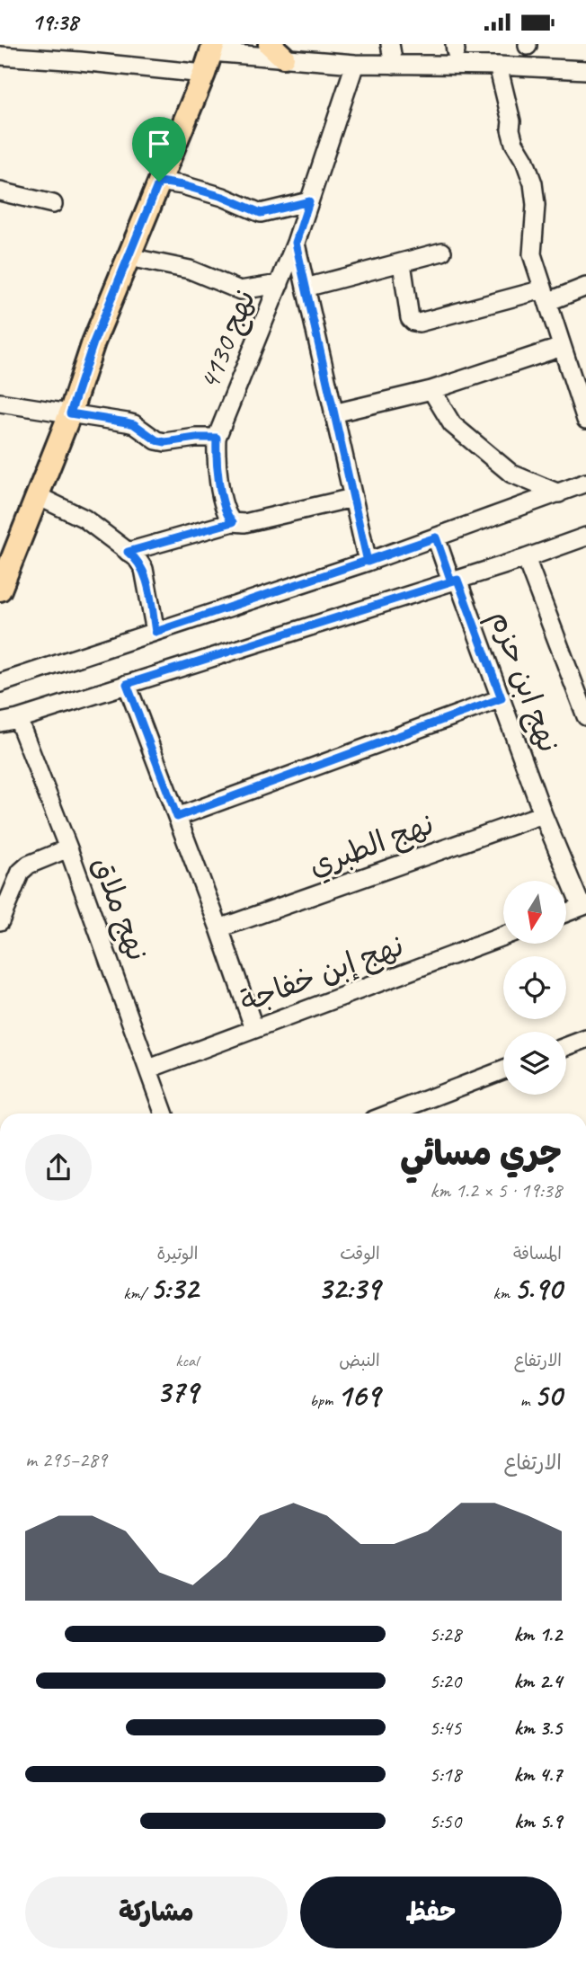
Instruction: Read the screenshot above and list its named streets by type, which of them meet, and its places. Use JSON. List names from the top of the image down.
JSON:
{
  "streets": {
    "street": [
      "نهج 4130",
      "نهج ابن حزم",
      "نهج الطبري",
      "نهج ملاق",
      "نهج إبن خفاجة"
    ]
  },
  "crossings": [
    ["نهج ابن حزم", "نهج الطبري"],
    ["نهج ملاق", "نهج إبن خفاجة"]
  ],
  "north": "bottom",
  "page": {
    "status": "19:38",
    "heading": ["جري مسائي", "19:38 · 5 × 1.2 km"],
    "stats": [
      ["المسافة", "5.90 km"],
      ["الوقت", "32:39"],
      ["الوتيرة", "5:32 /km"],
      ["الارتفاع", "50 m"],
      ["النبض", "169 bpm"],
      ["kcal", "379"]
    ],
    "chart": ["الارتفاع", "289–295 m"],
    "list": [
      {
        "name": "1.2 km",
        "note": "5:28"
      },
      {
        "name": "2.4 km",
        "note": "5:20"
      },
      {
        "name": "3.5 km",
        "note": "5:45"
      },
      {
        "name": "4.7 km",
        "note": "5:18"
      },
      {
        "name": "5.9 km",
        "note": "5:50"
      }
    ],
    "buttons": ["حفظ", "مشاركة"]
  }
}
